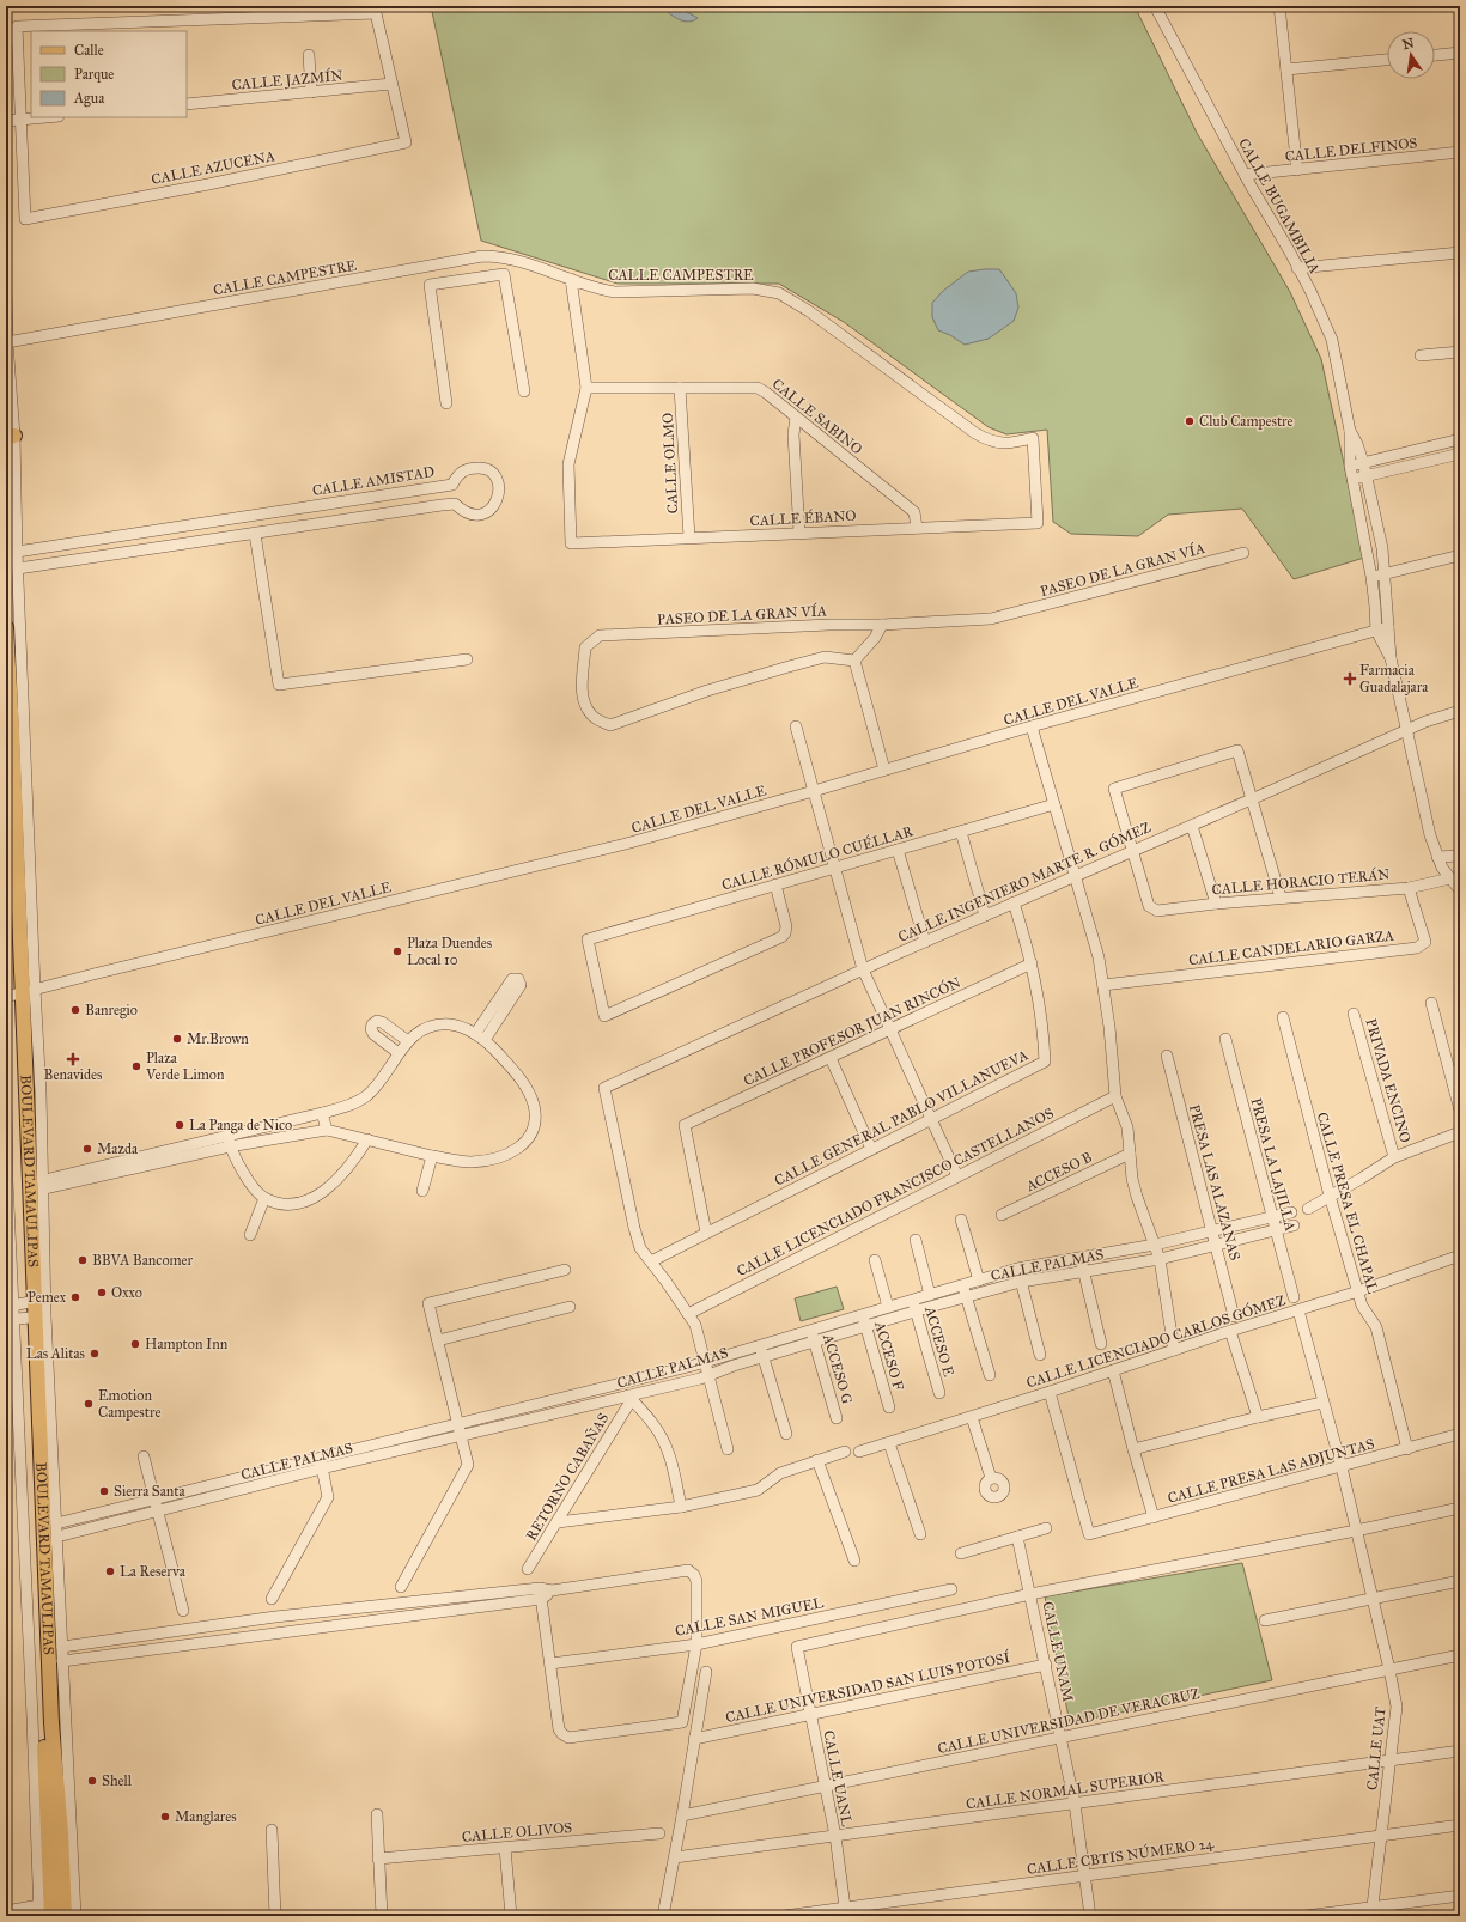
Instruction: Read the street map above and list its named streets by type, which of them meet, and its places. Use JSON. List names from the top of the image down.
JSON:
{
  "streets": {
    "main road": ["BOULEVARD TAMAULIPAS"],
    "street": [
      "CALLE JAZMÍN",
      "CALLE DELFINOS",
      "CALLE AZUCENA",
      "CALLE BUGAMBILIA",
      "CALLE CAMPESTRE",
      "CALLE SABINO",
      "CALLE OLMO",
      "CALLE AMISTAD",
      "CALLE ÉBANO",
      "PASEO DE LA GRAN VÍA",
      "CALLE DEL VALLE",
      "CALLE RÓMULO CUÉLLAR",
      "CALLE INGENIERO MARTE R. GÓMEZ",
      "CALLE HORACIO TERÁN",
      "CALLE CANDELARIO GARZA",
      "CALLE PROFESOR JUAN RINCÓN",
      "PRIVADA ENCINO",
      "CALLE GENERAL PABLO VILLANUEVA",
      "PRESA LA LAJILLA",
      "ACCESO B",
      "PRESA LAS ALAZANAS",
      "CALLE LICENCIADO FRANCISCO CASTELLANOS",
      "CALLE PRESA EL CHAPAL",
      "CALLE PALMAS",
      "ACCESO E",
      "CALLE LICENCIADO CARLOS GÓMEZ",
      "ACCESO F",
      "ACCESO G",
      "CALLE PRESA LAS ADJUNTAS",
      "RETORNO CABAÑAS",
      "CALLE SAN MIGUEL",
      "CALLE UNAM",
      "CALLE UNIVERSIDAD SAN LUIS POTOSÍ",
      "CALLE UNIVERSIDAD DE VERACRUZ",
      "CALLE UAT",
      "CALLE UANL",
      "CALLE NORMAL SUPERIOR",
      "CALLE OLIVOS",
      "CALLE CBTIS NÚMERO 24"
    ]
  },
  "crossings": [
    ["CALLE JAZMÍN", "CALLE AZUCENA"],
    ["CALLE DELFINOS", "CALLE BUGAMBILIA"],
    ["CALLE BUGAMBILIA", "CALLE DEL VALLE"],
    ["CALLE CAMPESTRE", "CALLE ÉBANO"],
    ["CALLE SABINO", "CALLE OLMO"],
    ["CALLE SABINO", "CALLE ÉBANO"],
    ["CALLE OLMO", "CALLE ÉBANO"],
    ["CALLE DEL VALLE", "BOULEVARD TAMAULIPAS"],
    ["CALLE INGENIERO MARTE R. GÓMEZ", "CALLE HORACIO TERÁN"],
    ["CALLE INGENIERO MARTE R. GÓMEZ", "CALLE GENERAL PABLO VILLANUEVA"],
    ["CALLE HORACIO TERÁN", "CALLE CANDELARIO GARZA"],
    ["CALLE PROFESOR JUAN RINCÓN", "CALLE GENERAL PABLO VILLANUEVA"],
    ["PRESA LA LAJILLA", "CALLE PALMAS"],
    ["PRESA LAS ALAZANAS", "CALLE PALMAS"],
    ["CALLE PRESA EL CHAPAL", "CALLE LICENCIADO CARLOS GÓMEZ"],
    ["CALLE PRESA EL CHAPAL", "CALLE PRESA LAS ADJUNTAS"],
    ["CALLE PALMAS", "ACCESO E"],
    ["CALLE PALMAS", "ACCESO F"],
    ["CALLE PALMAS", "ACCESO G"],
    ["CALLE PALMAS", "RETORNO CABAÑAS"],
    ["CALLE LICENCIADO CARLOS GÓMEZ", "CALLE PRESA LAS ADJUNTAS"],
    ["CALLE LICENCIADO CARLOS GÓMEZ", "CALLE UAT"],
    ["CALLE PRESA LAS ADJUNTAS", "CALLE UAT"],
    ["CALLE UNAM", "CALLE UNIVERSIDAD SAN LUIS POTOSÍ"],
    ["CALLE UNAM", "CALLE UNIVERSIDAD DE VERACRUZ"],
    ["CALLE UNAM", "CALLE UANL"],
    ["CALLE UNAM", "CALLE NORMAL SUPERIOR"],
    ["CALLE UNAM", "CALLE CBTIS NÚMERO 24"],
    ["CALLE UNIVERSIDAD SAN LUIS POTOSÍ", "CALLE UANL"],
    ["CALLE UNIVERSIDAD DE VERACRUZ", "CALLE UAT"],
    ["CALLE UNIVERSIDAD DE VERACRUZ", "CALLE UANL"],
    ["CALLE UAT", "CALLE NORMAL SUPERIOR"],
    ["CALLE UAT", "CALLE CBTIS NÚMERO 24"],
    ["CALLE UANL", "CALLE NORMAL SUPERIOR"],
    ["CALLE UANL", "CALLE CBTIS NÚMERO 24"]
  ],
  "places": {
    "other": [
      "Club Campestre",
      "Plaza Duendes Local 10",
      "Banregio",
      "Mr.Brown",
      "Plaza Verde Limon",
      "La Panga de Nico",
      "Mazda",
      "BBVA Bancomer",
      "Oxxo",
      "Pemex",
      "Hampton Inn",
      "Las Alitas",
      "Emotion Campestre",
      "Sierra Santa",
      "La Reserva",
      "Shell",
      "Manglares"
    ],
    "health": ["Farmacia Guadalajara", "Benavides"]
  },
  "legend": ["Calle", "Parque", "Agua"],
  "north": "top"
}
